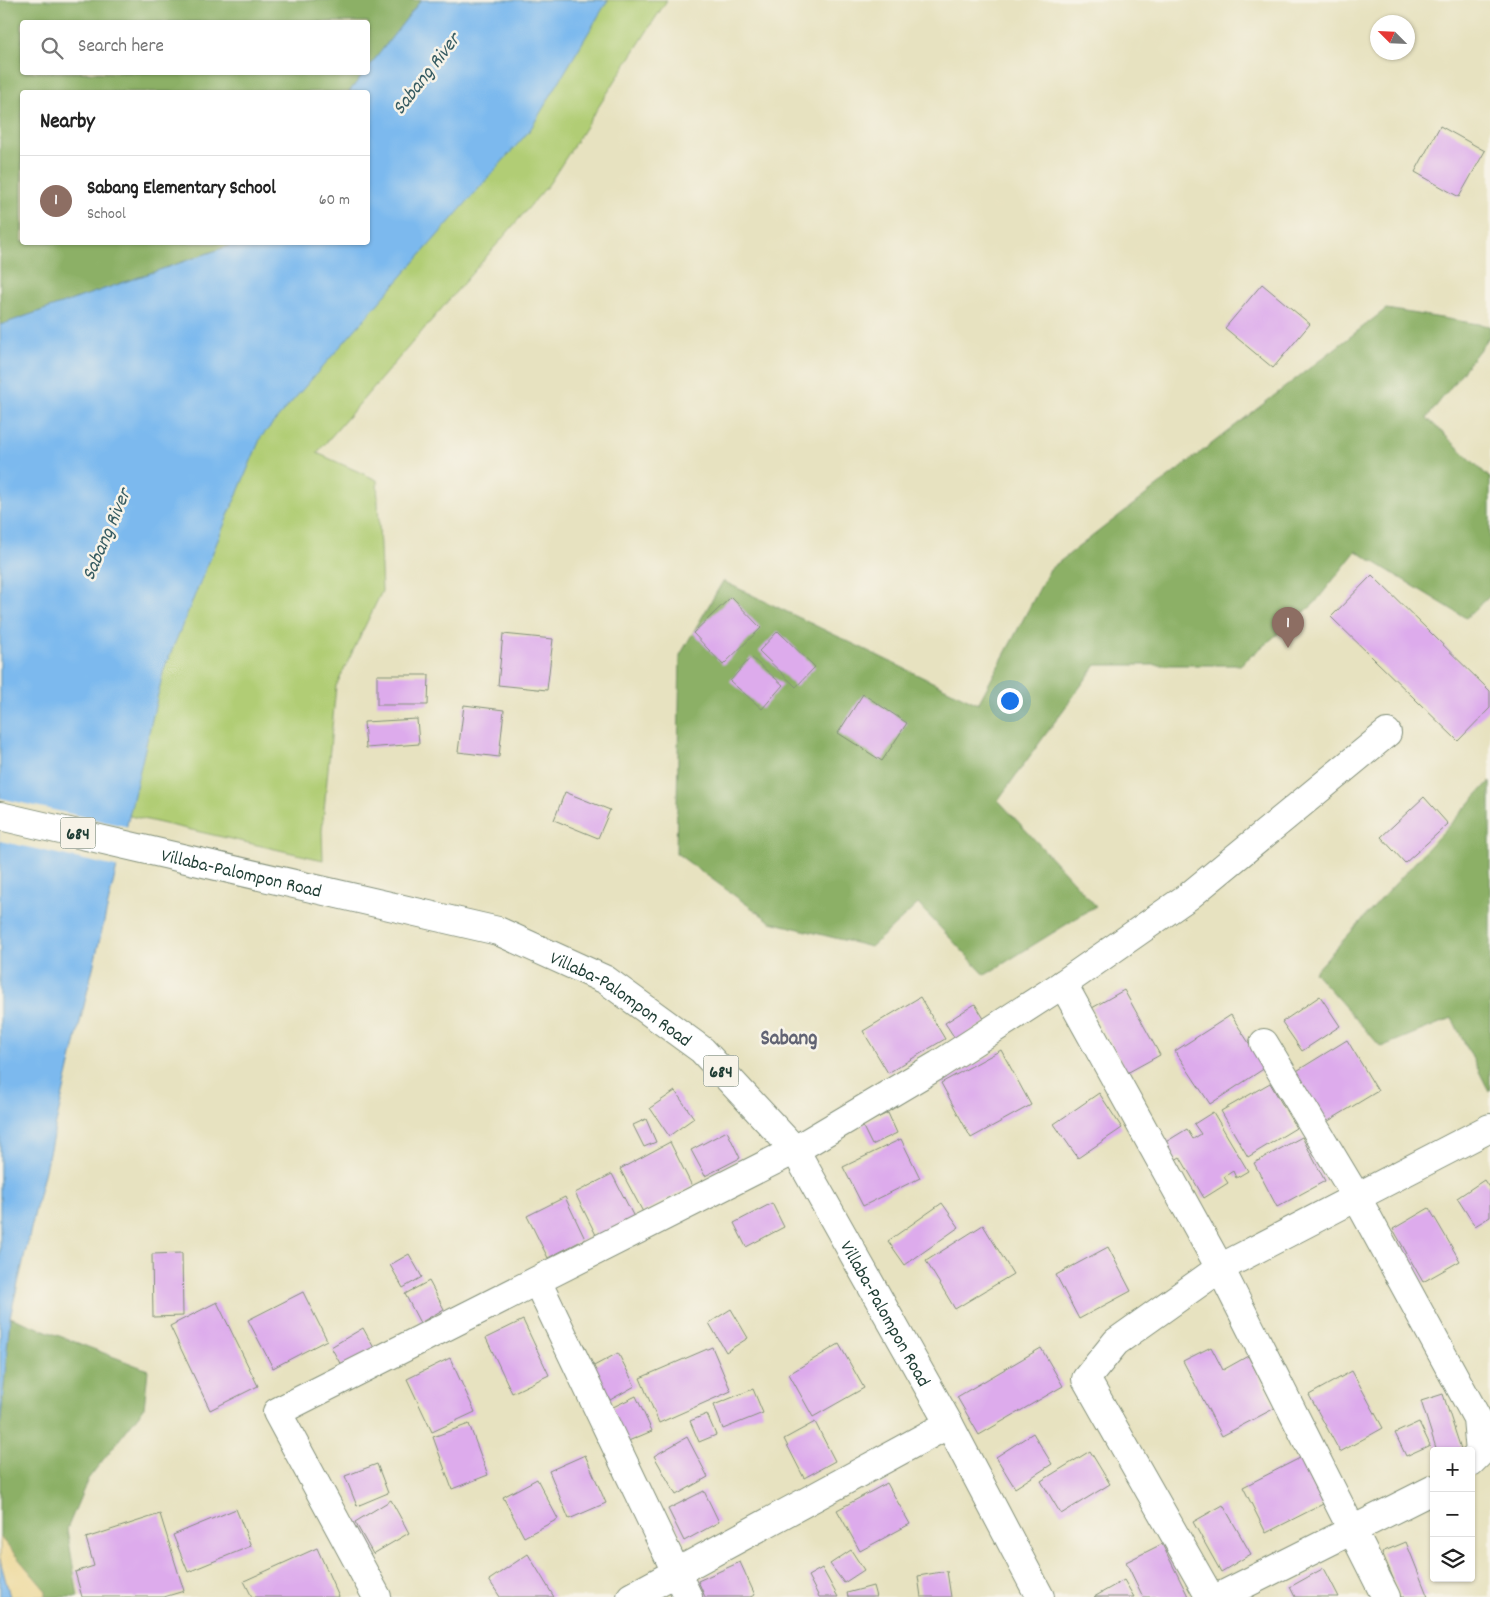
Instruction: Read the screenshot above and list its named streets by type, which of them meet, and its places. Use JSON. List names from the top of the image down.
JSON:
{
  "streets": {
    "street": ["684", "Villaba-Palompon Road"]
  },
  "districts": ["Sabang"],
  "water": ["Sabang River"],
  "north": "top left",
  "page": {
    "search": "Search here",
    "heading": "Nearby",
    "list": [
      {
        "mark": "1",
        "name": "Sabang Elementary School",
        "note": "School",
        "value": "60 m"
      }
    ],
    "pins": "1",
    "map_buttons": ["+", "−"]
  }
}
